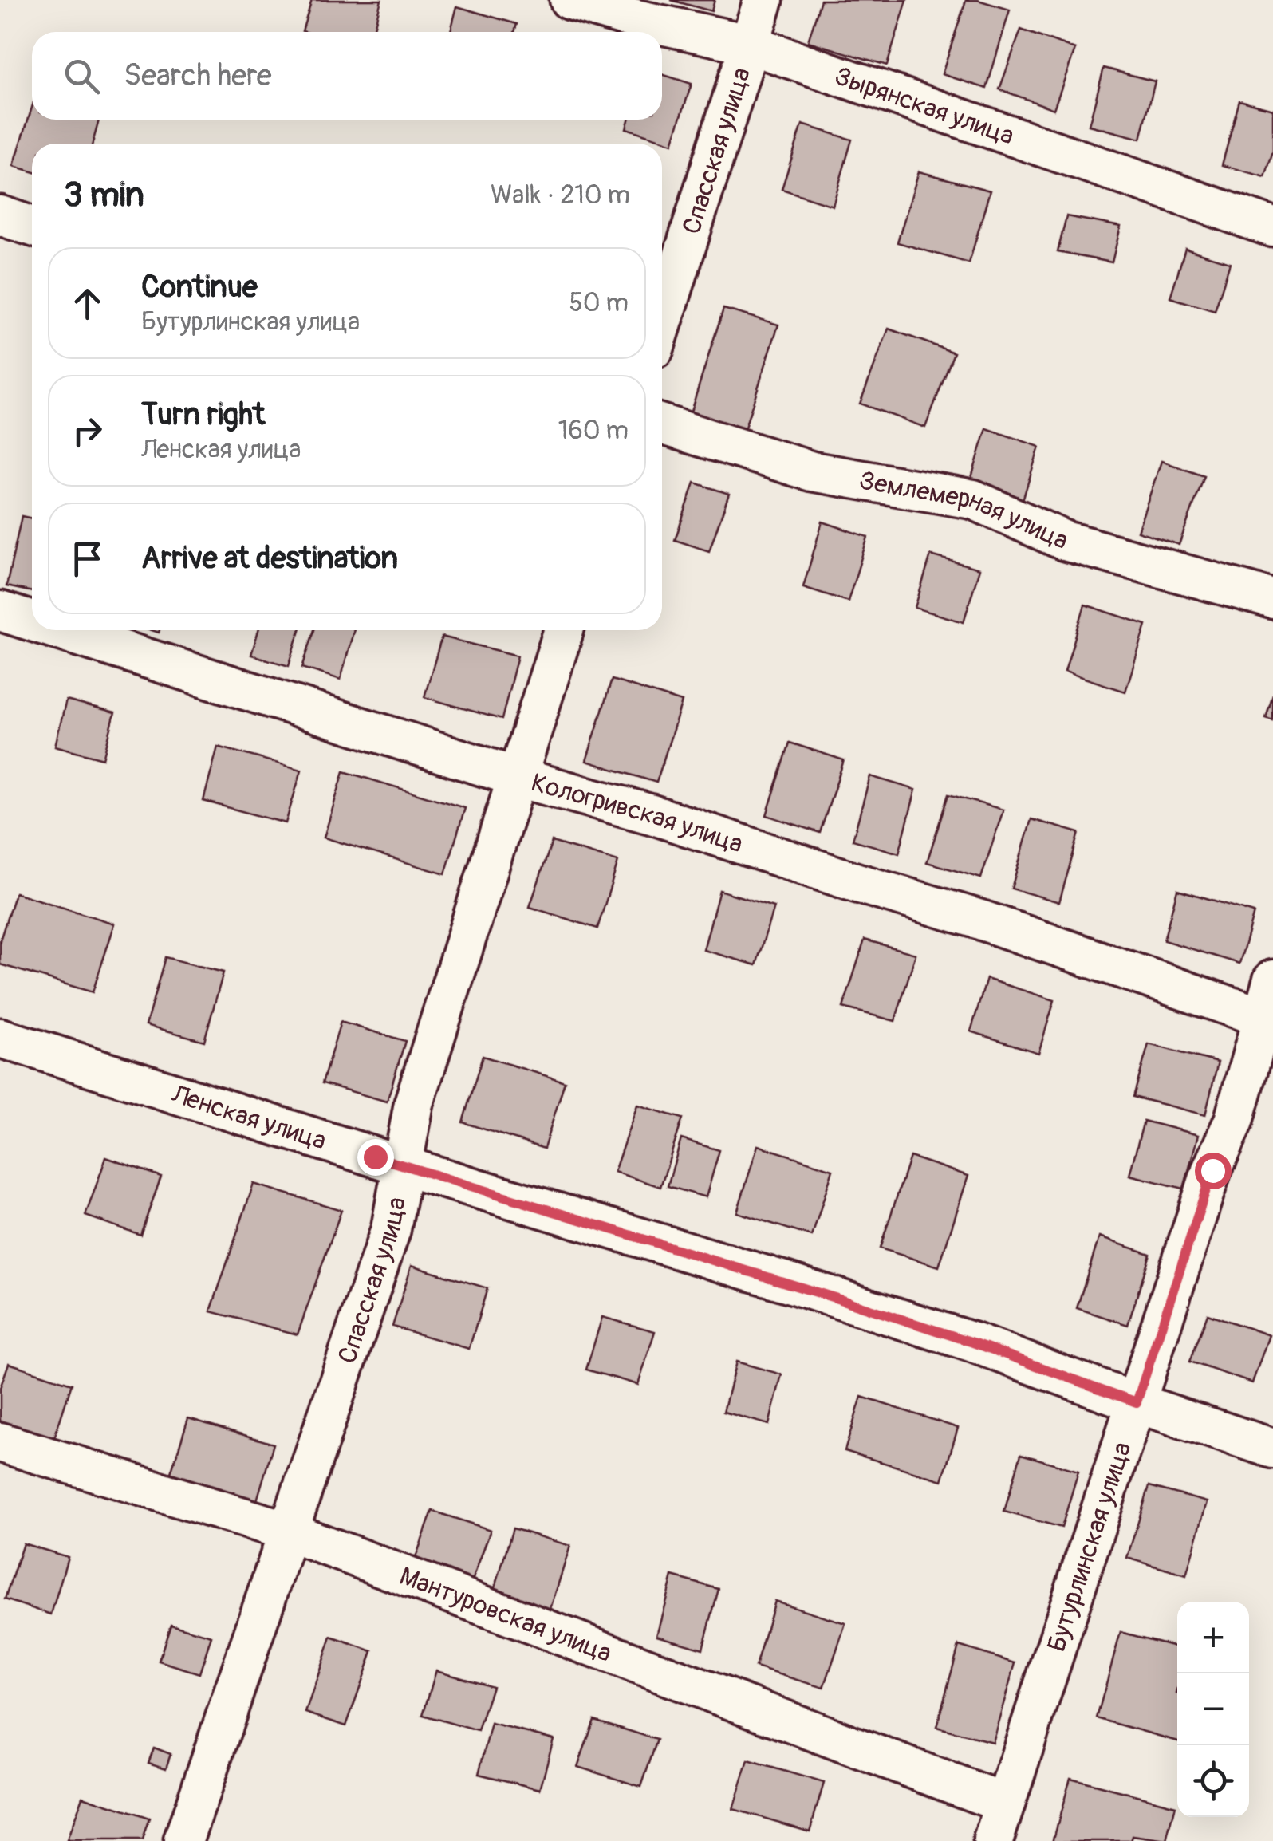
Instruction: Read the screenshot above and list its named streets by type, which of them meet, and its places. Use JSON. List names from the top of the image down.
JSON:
{
  "streets": {
    "street": [
      "Зырянская улица",
      "Спасская улица",
      "Землемерная улица",
      "Кологривская улица",
      "Ленская улица",
      "Бутурлинская улица",
      "Мантуровская улица"
    ]
  },
  "crossings": [
    ["Зырянская улица", "Спасская улица"],
    ["Спасская улица", "Кологривская улица"],
    ["Спасская улица", "Ленская улица"],
    ["Спасская улица", "Мантуровская улица"],
    ["Кологривская улица", "Бутурлинская улица"],
    ["Ленская улица", "Бутурлинская улица"],
    ["Бутурлинская улица", "Мантуровская улица"]
  ],
  "page": {
    "search": "Search here",
    "heading": ["3 min", "Walk · 210 m"],
    "list": [
      ["Continue", "Бутурлинская улица", "50 m"],
      ["Turn right", "Ленская улица", "160 m"],
      "Arrive at destination"
    ],
    "map_buttons": ["+", "−"]
  }
}
